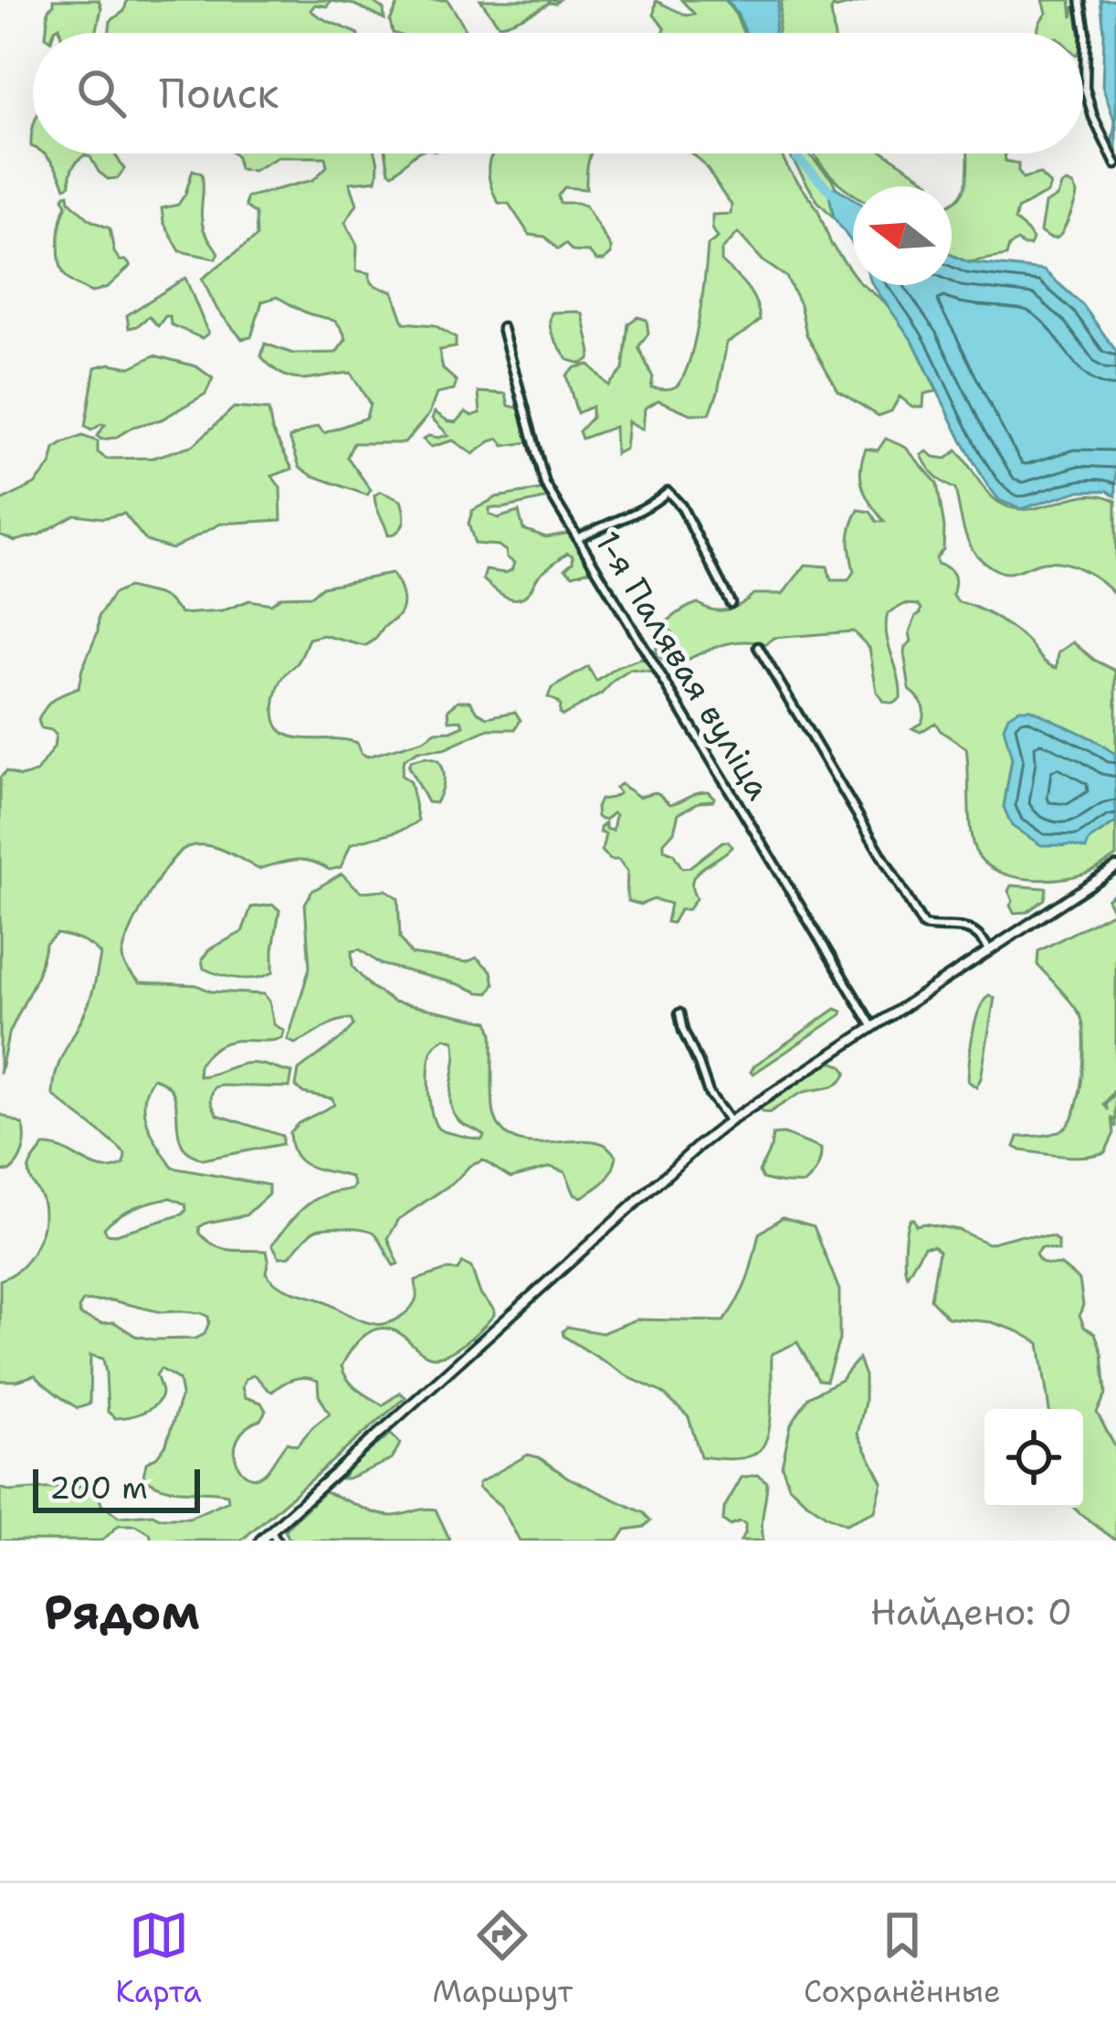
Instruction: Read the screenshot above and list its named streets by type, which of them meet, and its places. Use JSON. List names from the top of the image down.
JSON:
{
  "streets": {
    "street": ["1-я Палявая вуліца"]
  },
  "scale_bar": "200 m",
  "north": "left",
  "page": {
    "search": "Поиск",
    "scale": "200 m",
    "heading": ["Рядом", "Найдено: 0"],
    "nav": ["Карта", "Маршрут", "Сохранённые"]
  }
}
